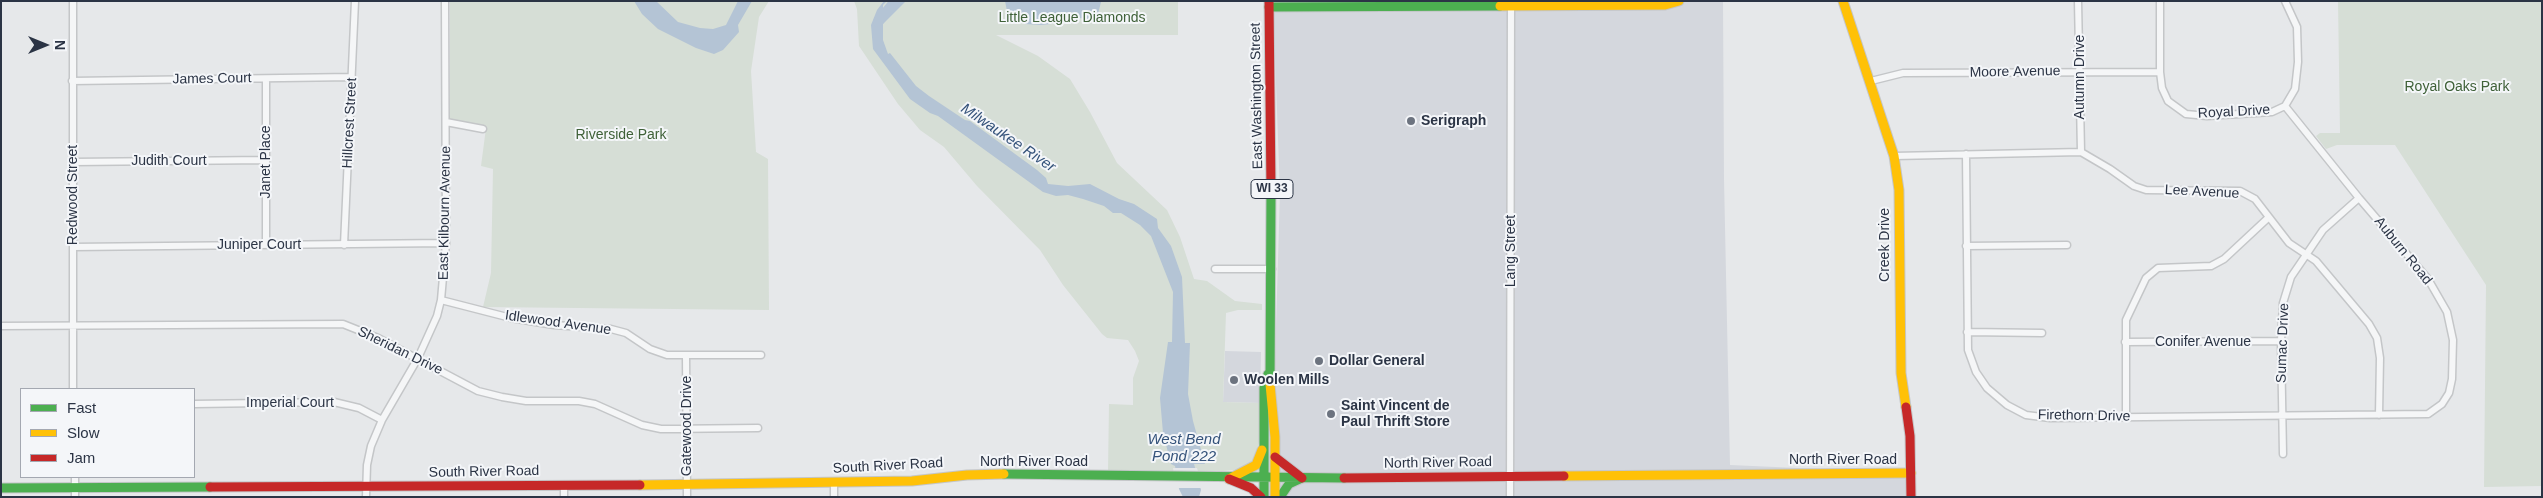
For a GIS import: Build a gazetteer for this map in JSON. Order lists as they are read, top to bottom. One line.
{"streets":{"street":["Moore Avenue","Autumn Drive","James Court","East Washington Street","Royal Drive","Hillcrest Street","Judith Court","Janet Place","WI 33","Lee Avenue","Redwood Street","East Kilbourn Avenue","Juniper Court","Creek Drive","Lang Street","Auburn Road","Idlewood Avenue","Conifer Avenue","Sumac Drive","Sheridan Drive","Imperial Court","Firethorn Drive","Gatewood Drive","North River Road","South River Road"]},"crossings":[["Moore Avenue","Autumn Drive"],["Moore Avenue","Royal Drive"],["Moore Avenue","Creek Drive"],["Autumn Drive","Lee Avenue"],["James Court","Hillcrest Street"],["James Court","Janet Place"],["James Court","Redwood Street"],["East Washington Street","North River Road"],["Royal Drive","Auburn Road"],["Hillcrest Street","Juniper Court"],["Judith Court","Janet Place"],["Judith Court","Redwood Street"],["Janet Place","Juniper Court"],["Lee Avenue","Sumac Drive"],["Lee Avenue","Firethorn Drive"],["Redwood Street","Juniper Court"],["Redwood Street","Sheridan Drive"],["East Kilbourn Avenue","Juniper Court"],["East Kilbourn Avenue","Idlewood Avenue"],["East Kilbourn Avenue","Sheridan Drive"],["East Kilbourn Avenue","Imperial Court"],["East Kilbourn Avenue","South River Road"],["Creek Drive","North River Road"],["Lang Street","North River Road"],["Auburn Road","Sumac Drive"],["Auburn Road","Firethorn Drive"],["Idlewood Avenue","Gatewood Drive"],["Conifer Avenue","Sumac Drive"],["Sumac Drive","Firethorn Drive"],["Sheridan Drive","Gatewood Drive"],["Gatewood Drive","South River Road"],["North River Road","South River Road"]],"water":["Milwaukee River","West Bend Pond 222"],"parks":["Little League Diamonds","Royal Oaks Park","Riverside Park"],"places":["Serigraph","Dollar General","Woolen Mills","Saint Vincent de Paul Thrift Store"],"legend":["Fast","Slow","Jam"],"north":"right"}
